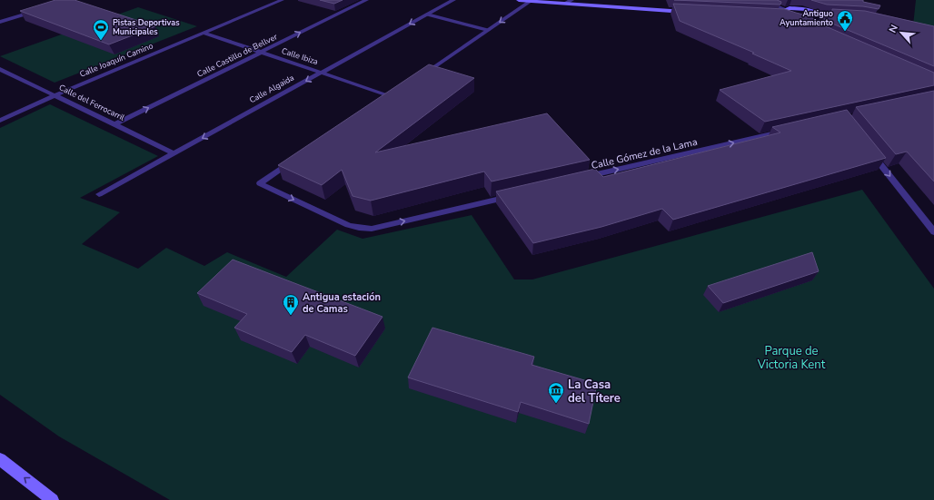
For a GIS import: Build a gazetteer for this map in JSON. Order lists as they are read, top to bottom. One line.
{"streets":{"street":["Calle Castillo de Bellver","Calle Ibiza","Calle Joaquín Camino","Calle Algaida","Calle del Ferrocarril","Calle Gómez de la Lama"]},"crossings":[["Calle Castillo de Bellver","Calle Ibiza"],["Calle Castillo de Bellver","Calle del Ferrocarril"],["Calle Ibiza","Calle Joaquín Camino"],["Calle Ibiza","Calle Algaida"],["Calle Joaquín Camino","Calle del Ferrocarril"],["Calle Algaida","Calle del Ferrocarril"]],"one_way":["Calle Castillo de Bellver","Calle Algaida","Calle Gómez de la Lama"],"parks":["Parque de Victoria Kent"],"places":{"public building":["Antiguo Ayuntamiento"],"sports":["Pistas Deportivas Municipales"],"building":["Antigua estación de Camas"],"museum":["La Casa del Títere"]},"north":"top left"}
